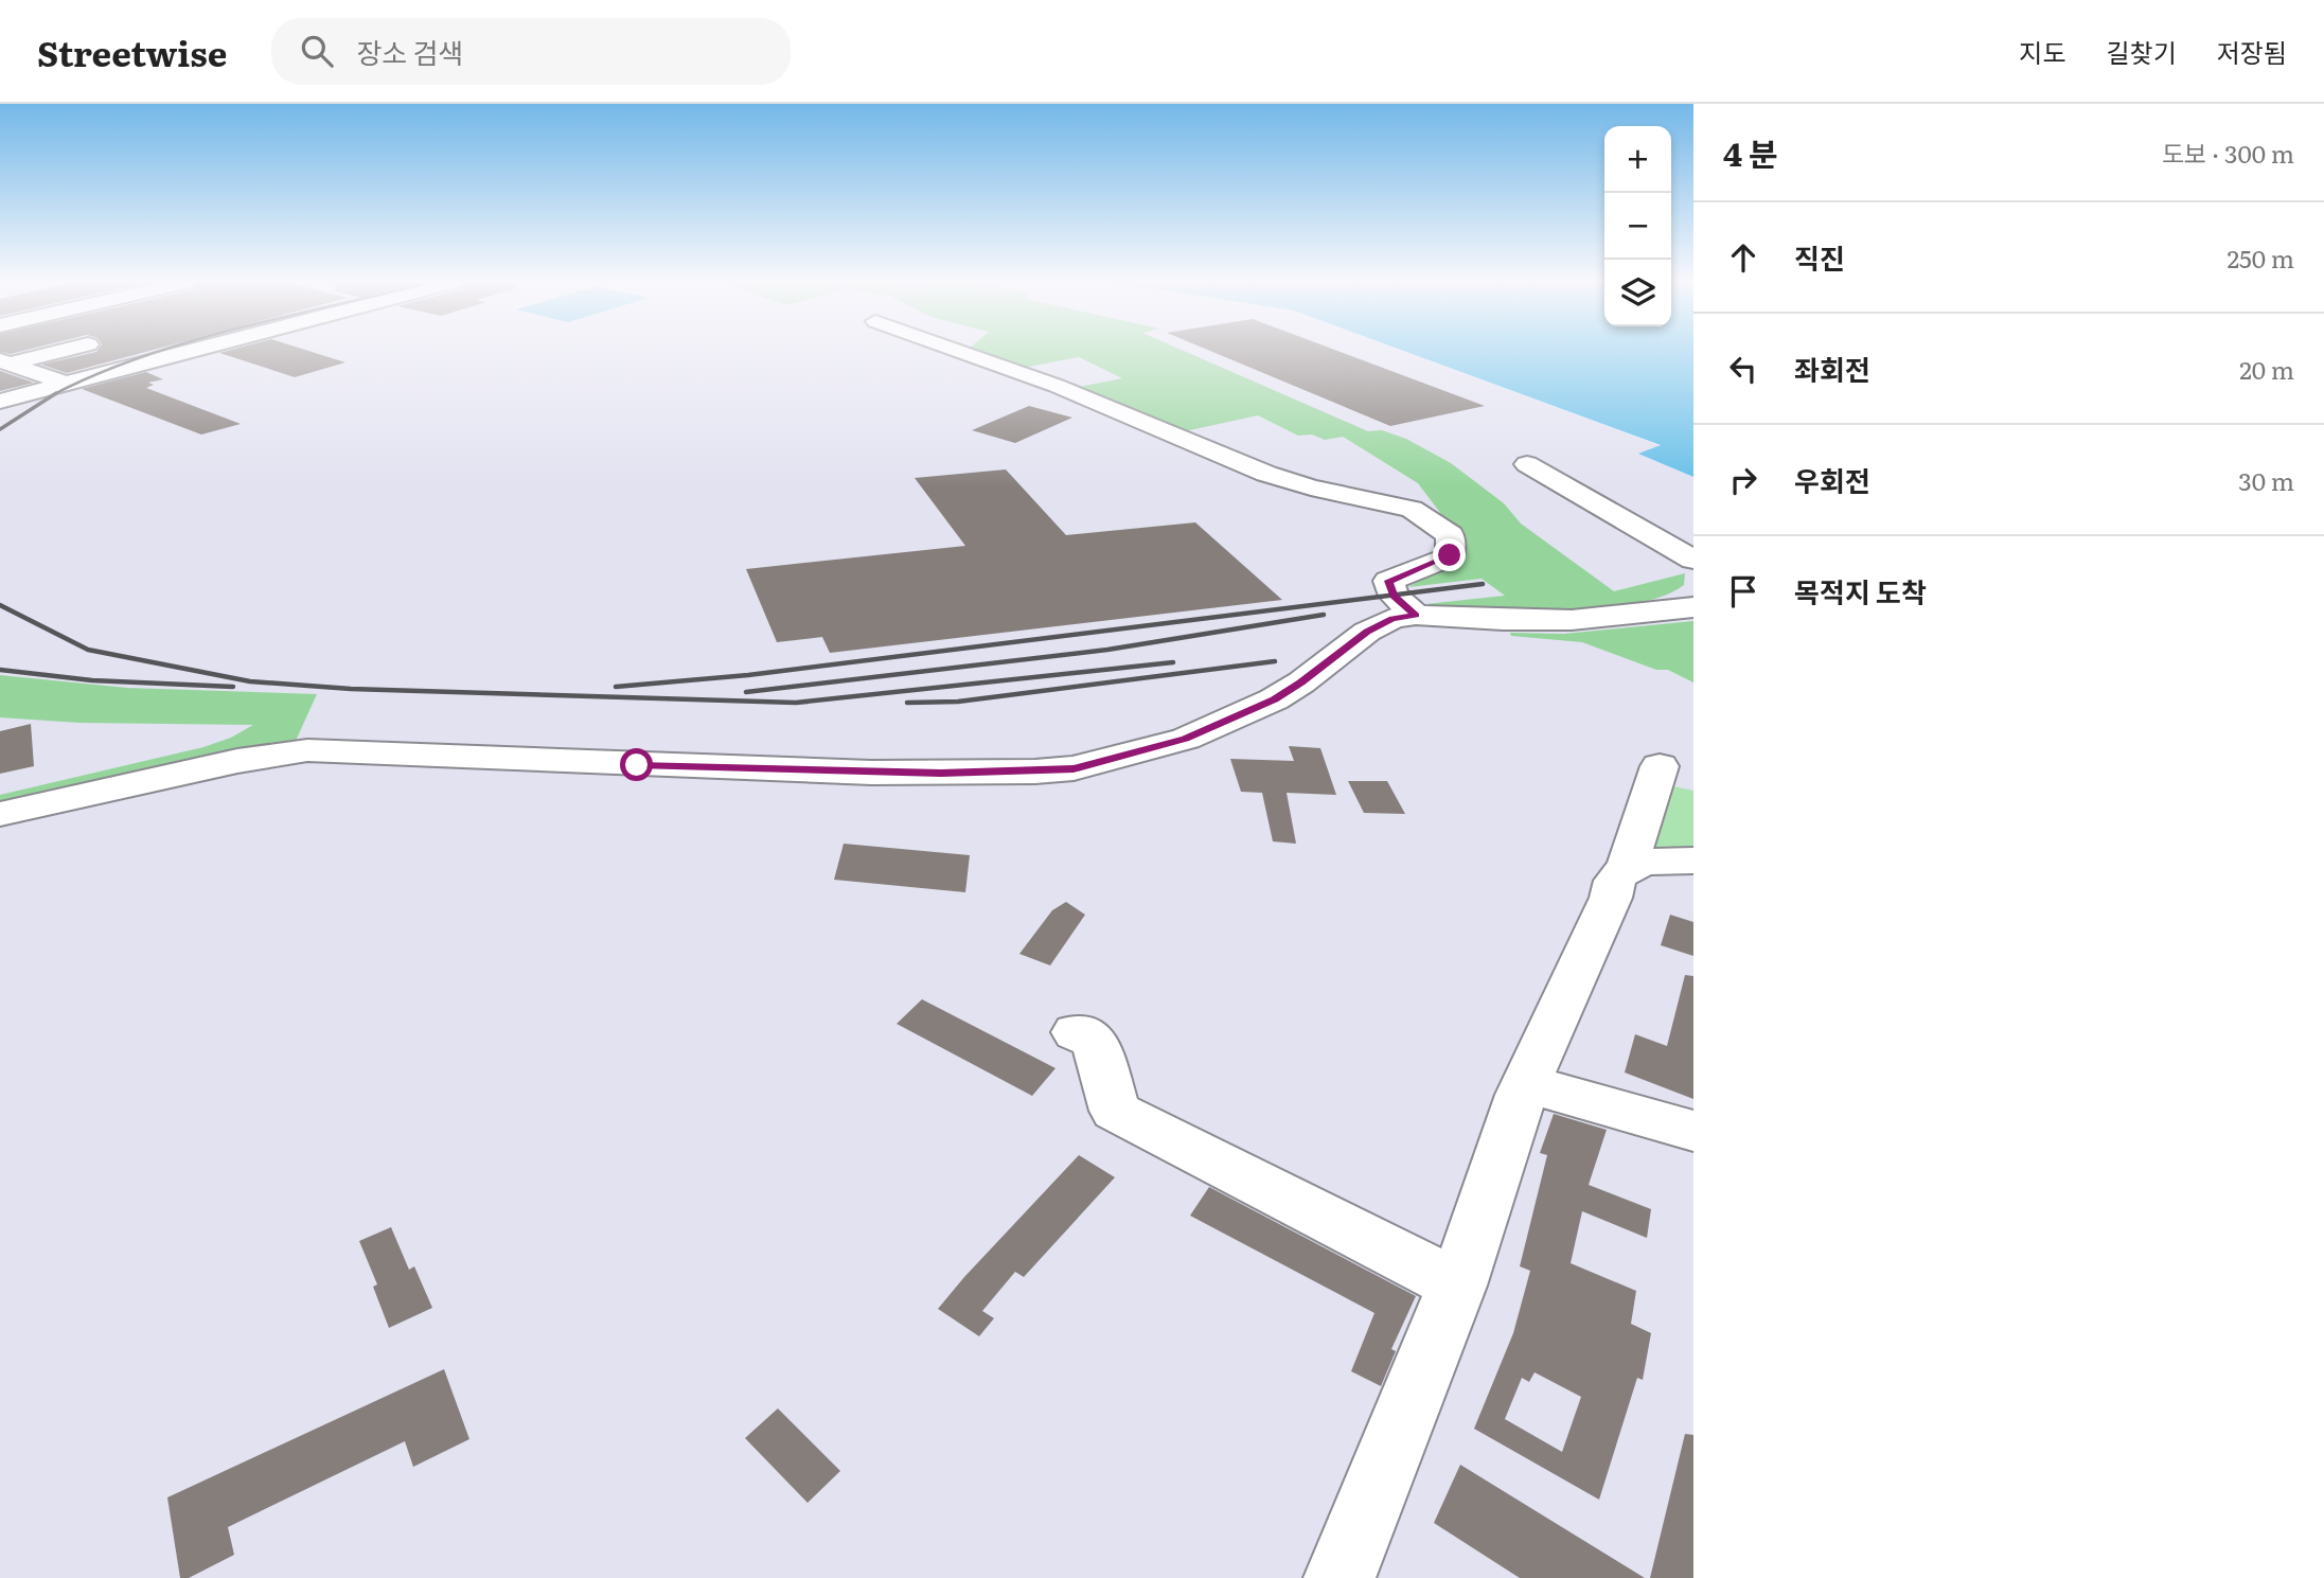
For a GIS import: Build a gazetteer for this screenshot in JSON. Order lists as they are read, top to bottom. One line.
{"page":{"header":"Streetwise","search":"장소 검색","nav":["지도","길찾기","저장됨"],"heading":["4 분","도보 · 300 m"],"map_buttons":["+","−"],"list":[["직진","250 m"],["좌회전","20 m"],["우회전","30 m"],"목적지 도착"]}}
